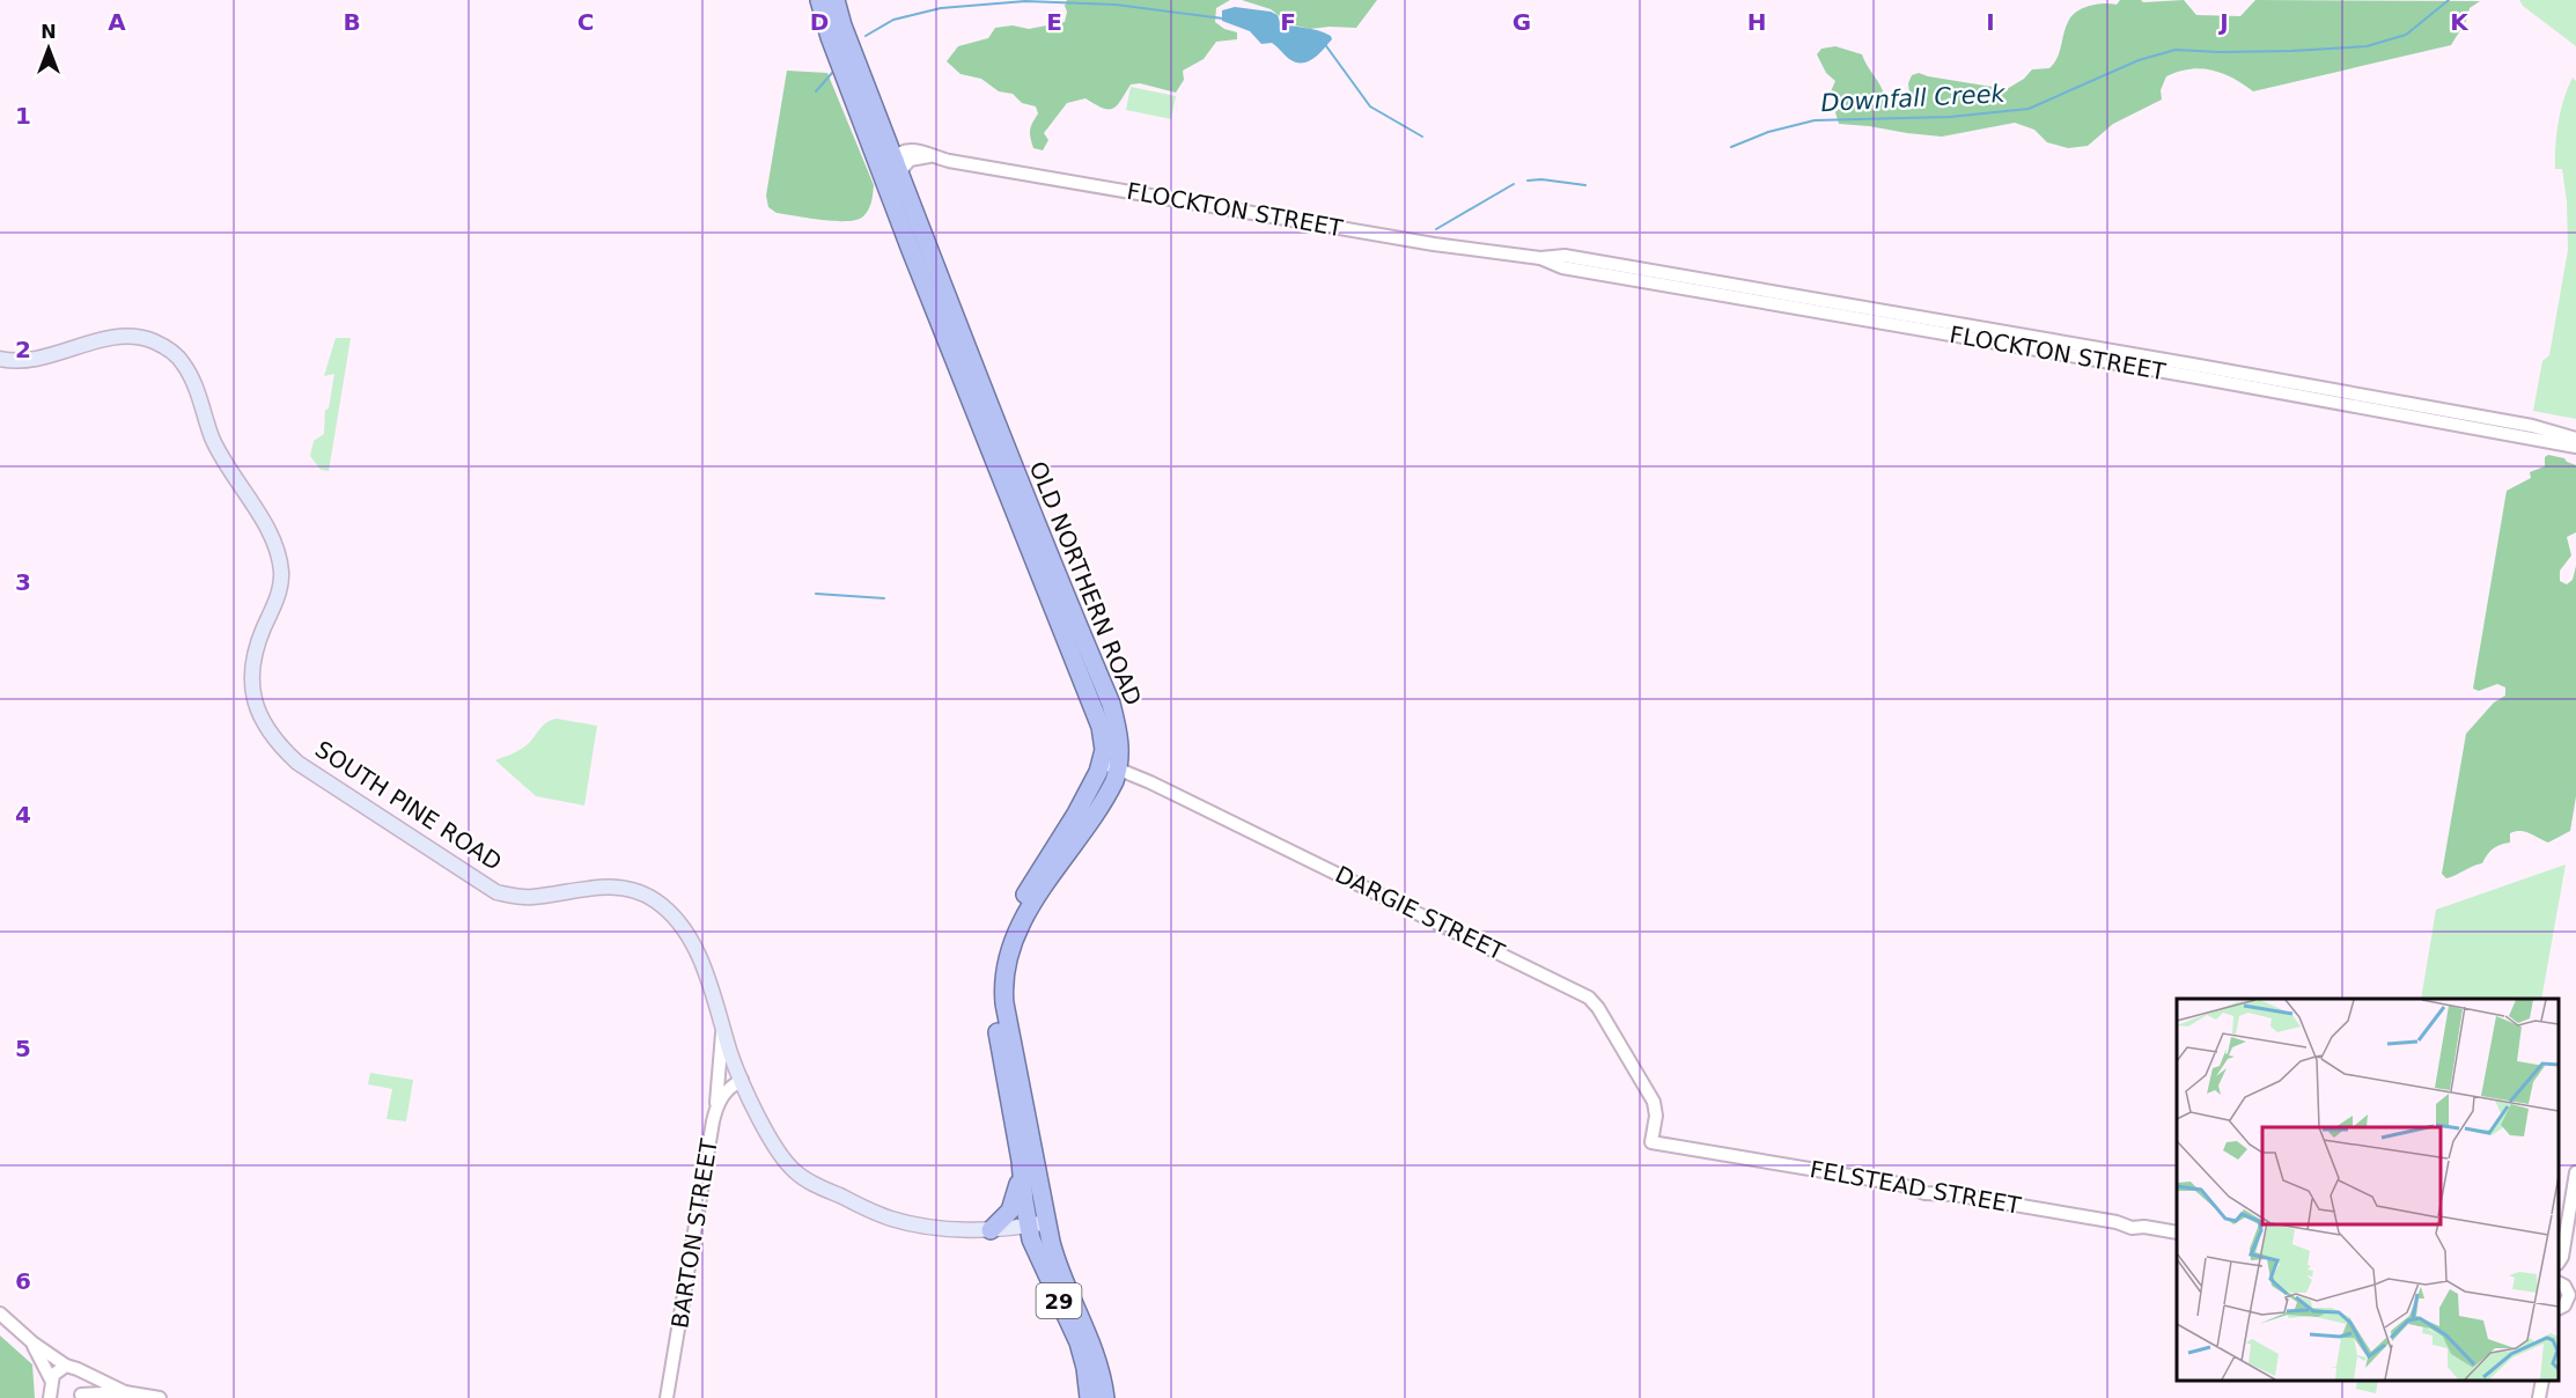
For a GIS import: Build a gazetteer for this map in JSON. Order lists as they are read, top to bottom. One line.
{"streets":{"highway":["OLD NORTHERN ROAD","29"],"main road":["SOUTH PINE ROAD"],"street":["FLOCKTON STREET","DARGIE STREET","FELSTEAD STREET","BARTON STREET"]},"crossings":[["FLOCKTON STREET","OLD NORTHERN ROAD"],["OLD NORTHERN ROAD","SOUTH PINE ROAD"],["OLD NORTHERN ROAD","DARGIE STREET"],["OLD NORTHERN ROAD","29"],["SOUTH PINE ROAD","BARTON STREET"],["SOUTH PINE ROAD","29"],["DARGIE STREET","FELSTEAD STREET"]],"water":["Downfall Creek"],"north":"top","grid":{"columns":["A","B","C","D","E","F","G","H","I","J","K"],"rows":["1","2","3","4","5","6"]}}
